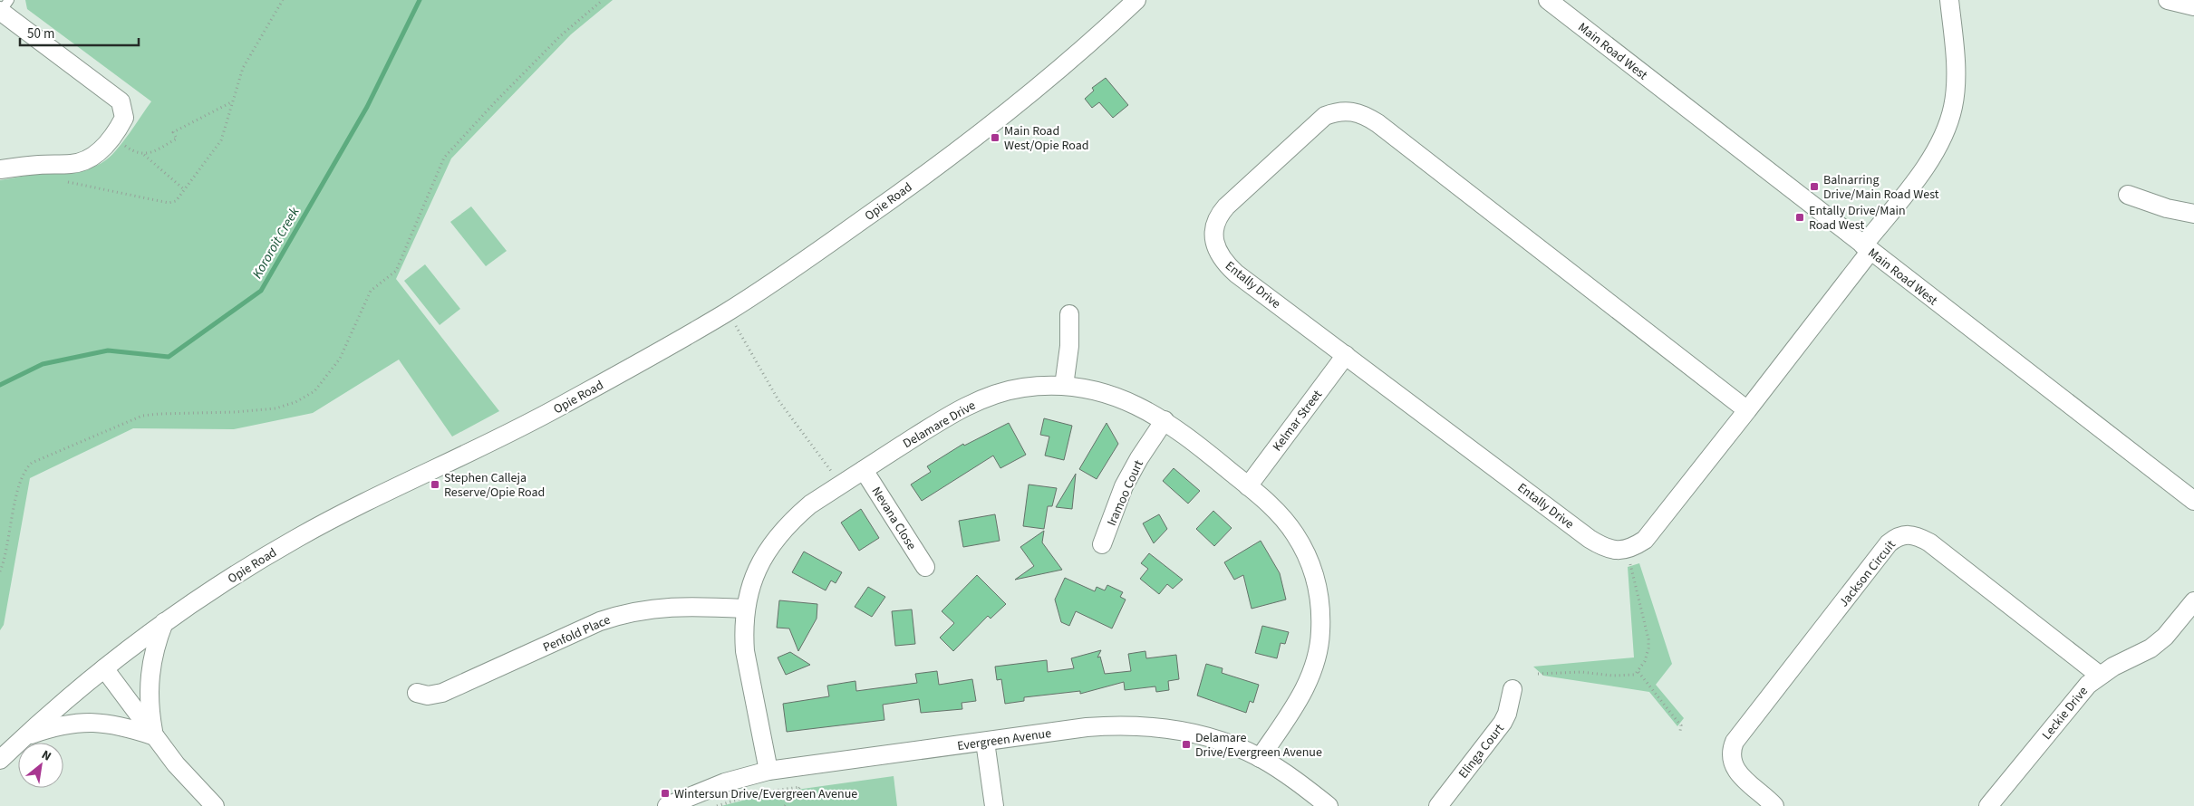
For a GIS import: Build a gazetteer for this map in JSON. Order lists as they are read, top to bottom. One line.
{"streets":{"street":["Main Road West","Opie Road","Entally Drive","Kelmar Street","Delamare Drive","Iramoo Court","Nevana Close","Jackson Circuit","Penfold Place","Leckie Drive","Evergreen Avenue","Elinga Court"]},"crossings":[["Main Road West","Entally Drive"],["Entally Drive","Kelmar Street"],["Kelmar Street","Delamare Drive"],["Delamare Drive","Iramoo Court"],["Delamare Drive","Nevana Close"],["Delamare Drive","Penfold Place"],["Delamare Drive","Evergreen Avenue"],["Jackson Circuit","Leckie Drive"]],"water":["Kororoit Creek"],"places":{"transit":["Main Road West/Opie Road","Balnarring Drive/Main Road West","Entally Drive/Main Road West","Stephen Calleja Reserve/Opie Road","Delamare Drive/Evergreen Avenue","Wintersun Drive/Evergreen Avenue"]},"scale_bar":"50 m","north":"top right"}
